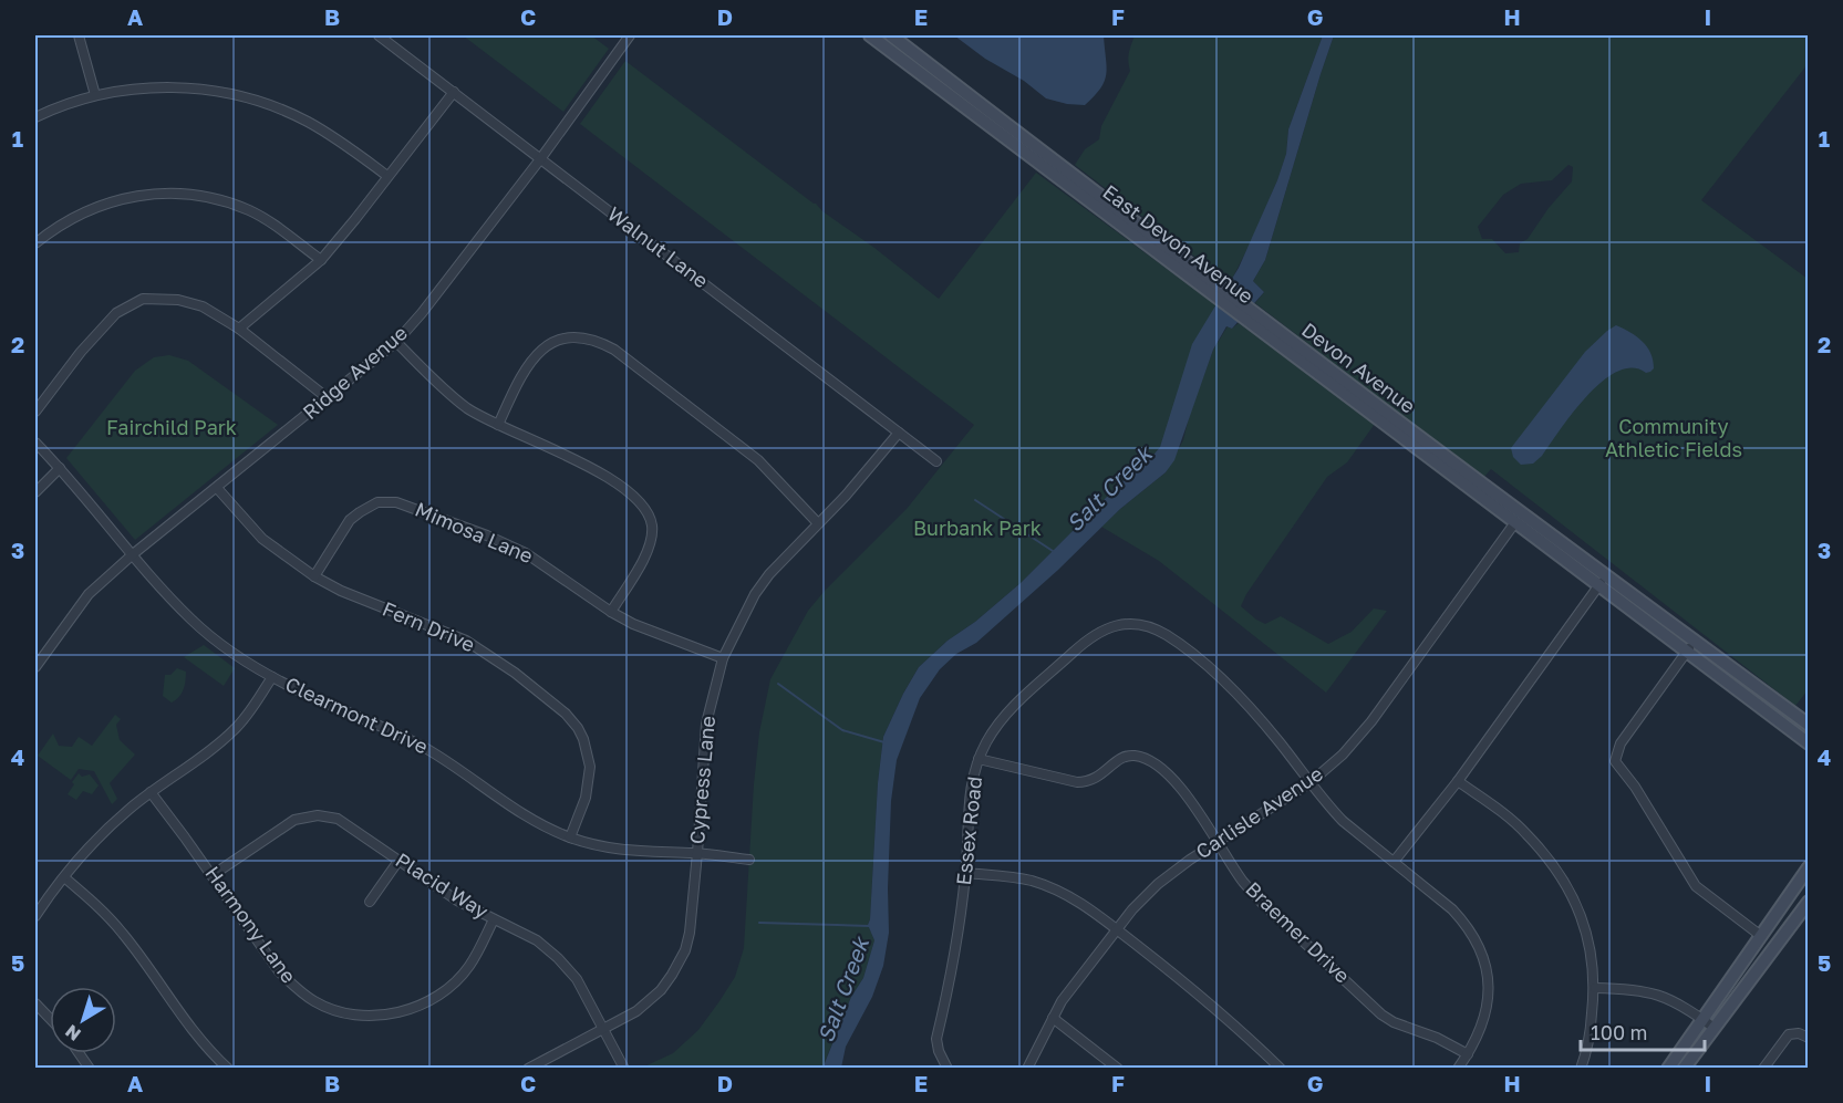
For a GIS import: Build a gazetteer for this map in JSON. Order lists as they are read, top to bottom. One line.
{"streets":{"main road":["East Devon Avenue","Devon Avenue"],"street":["Walnut Lane","Ridge Avenue","Mimosa Lane","Fern Drive","Clearmont Drive","Cypress Lane","Carlisle Avenue","Essex Road","Placid Way","Harmony Lane","Braemer Drive"]},"crossings":[["East Devon Avenue","Devon Avenue"],["Walnut Lane","Ridge Avenue"],["Walnut Lane","Cypress Lane"],["Devon Avenue","Carlisle Avenue"],["Ridge Avenue","Fern Drive"],["Ridge Avenue","Clearmont Drive"],["Mimosa Lane","Fern Drive"],["Mimosa Lane","Cypress Lane"],["Fern Drive","Clearmont Drive"],["Clearmont Drive","Cypress Lane"],["Cypress Lane","Placid Way"],["Carlisle Avenue","Essex Road"],["Carlisle Avenue","Braemer Drive"],["Essex Road","Braemer Drive"],["Placid Way","Harmony Lane"]],"water":["Salt Creek"],"parks":["Community Athletic Fields","Fairchild Park","Burbank Park"],"scale_bar":"100 m","north":"bottom left","grid":{"columns":["A","B","C","D","E","F","G","H","I"],"rows":["1","2","3","4","5"]}}
